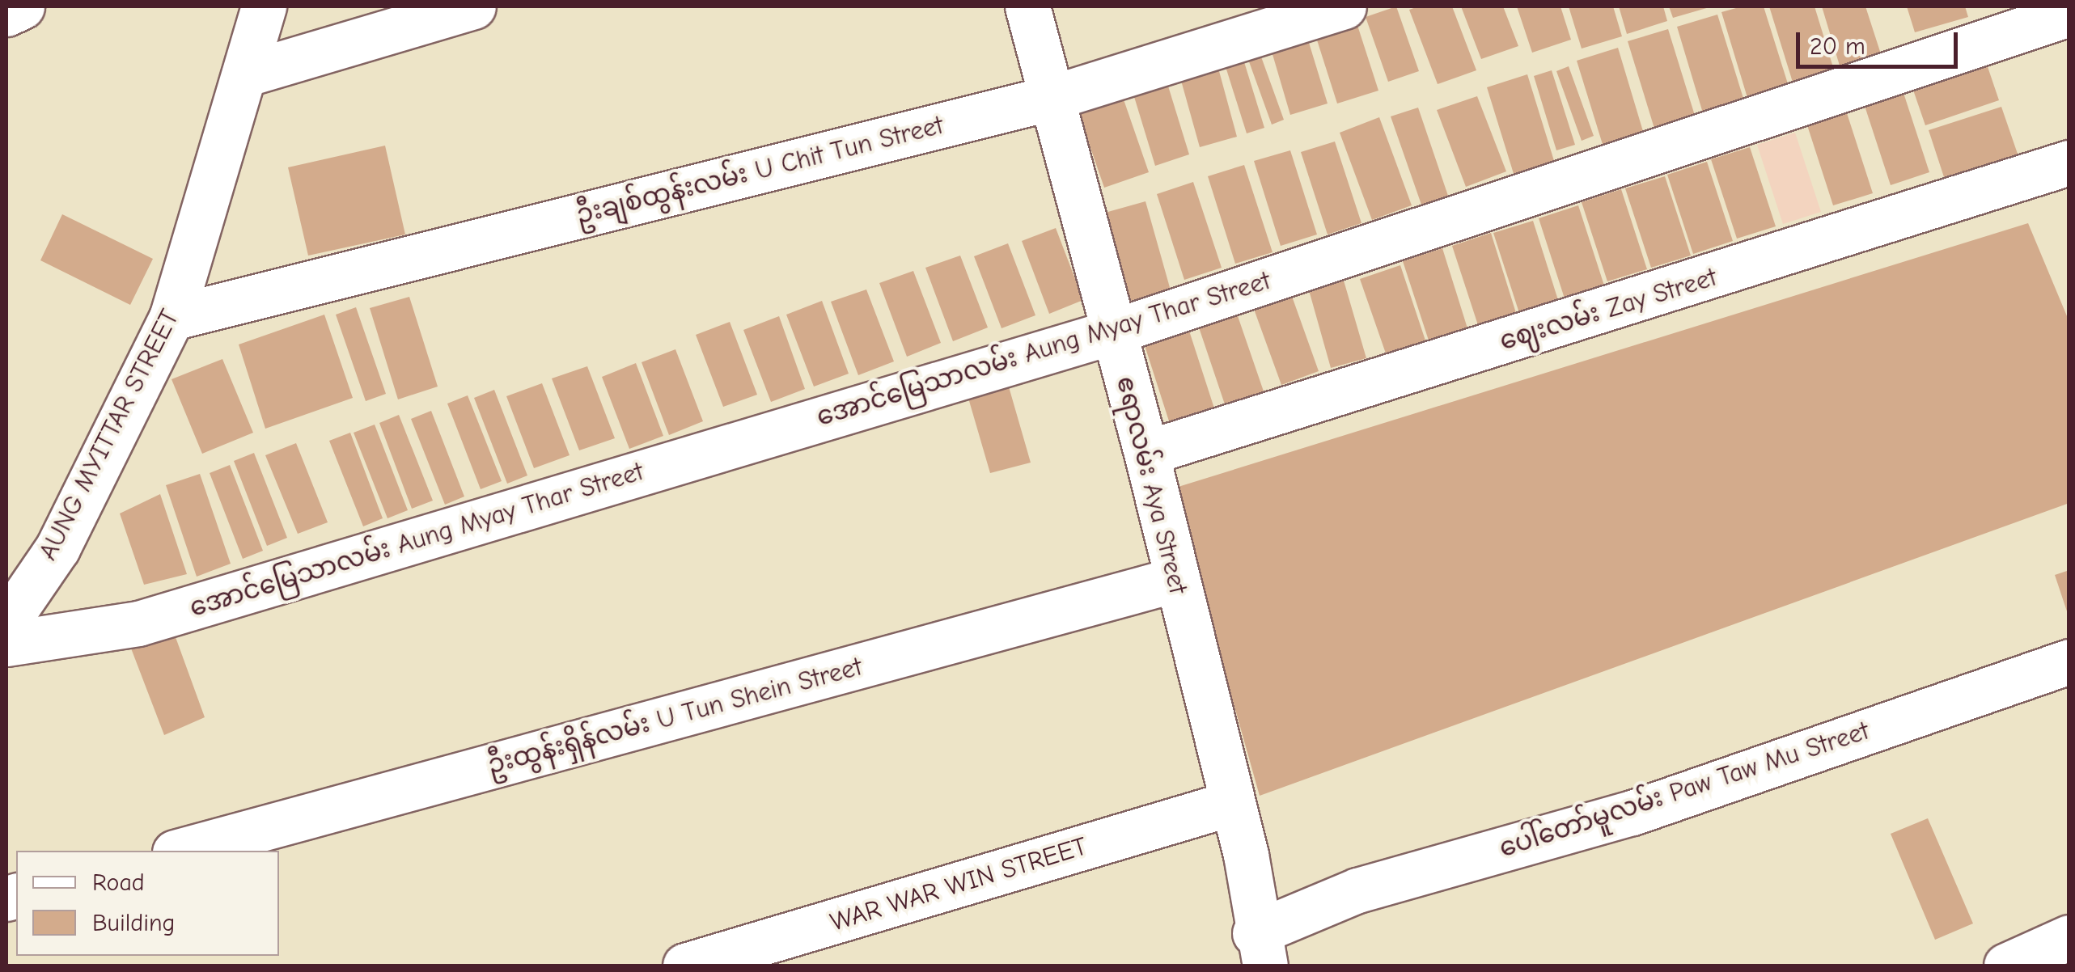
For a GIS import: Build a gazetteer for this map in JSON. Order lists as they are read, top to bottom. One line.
{"streets":{"street":["ဦးချစ်ထွန်းလမ်း U Chit Tun Street","ဈေးလမ်း Zay Street","အောင်မြေသာလမ်း Aung Myay Thar Street","AUNG MYITTAR STREET","ဧရာလမ်း Aya Street","ဦးထွန်းရှိန်လမ်း U Tun Shein Street","ပေါ်တော်မူလမ်း Paw Taw Mu Street","WAR WAR WIN STREET"]},"crossings":[["ဦးချစ်ထွန်းလမ်း U Chit Tun Street","AUNG MYITTAR STREET"],["ဦးချစ်ထွန်းလမ်း U Chit Tun Street","ဧရာလမ်း Aya Street"],["ဈေးလမ်း Zay Street","ဧရာလမ်း Aya Street"],["အောင်မြေသာလမ်း Aung Myay Thar Street","ဧရာလမ်း Aya Street"],["ဧရာလမ်း Aya Street","ဦးထွန်းရှိန်လမ်း U Tun Shein Street"],["ဧရာလမ်း Aya Street","ပေါ်တော်မူလမ်း Paw Taw Mu Street"],["ဧရာလမ်း Aya Street","WAR WAR WIN STREET"]],"legend":["Road","Building"],"scale_bar":"20 m"}
